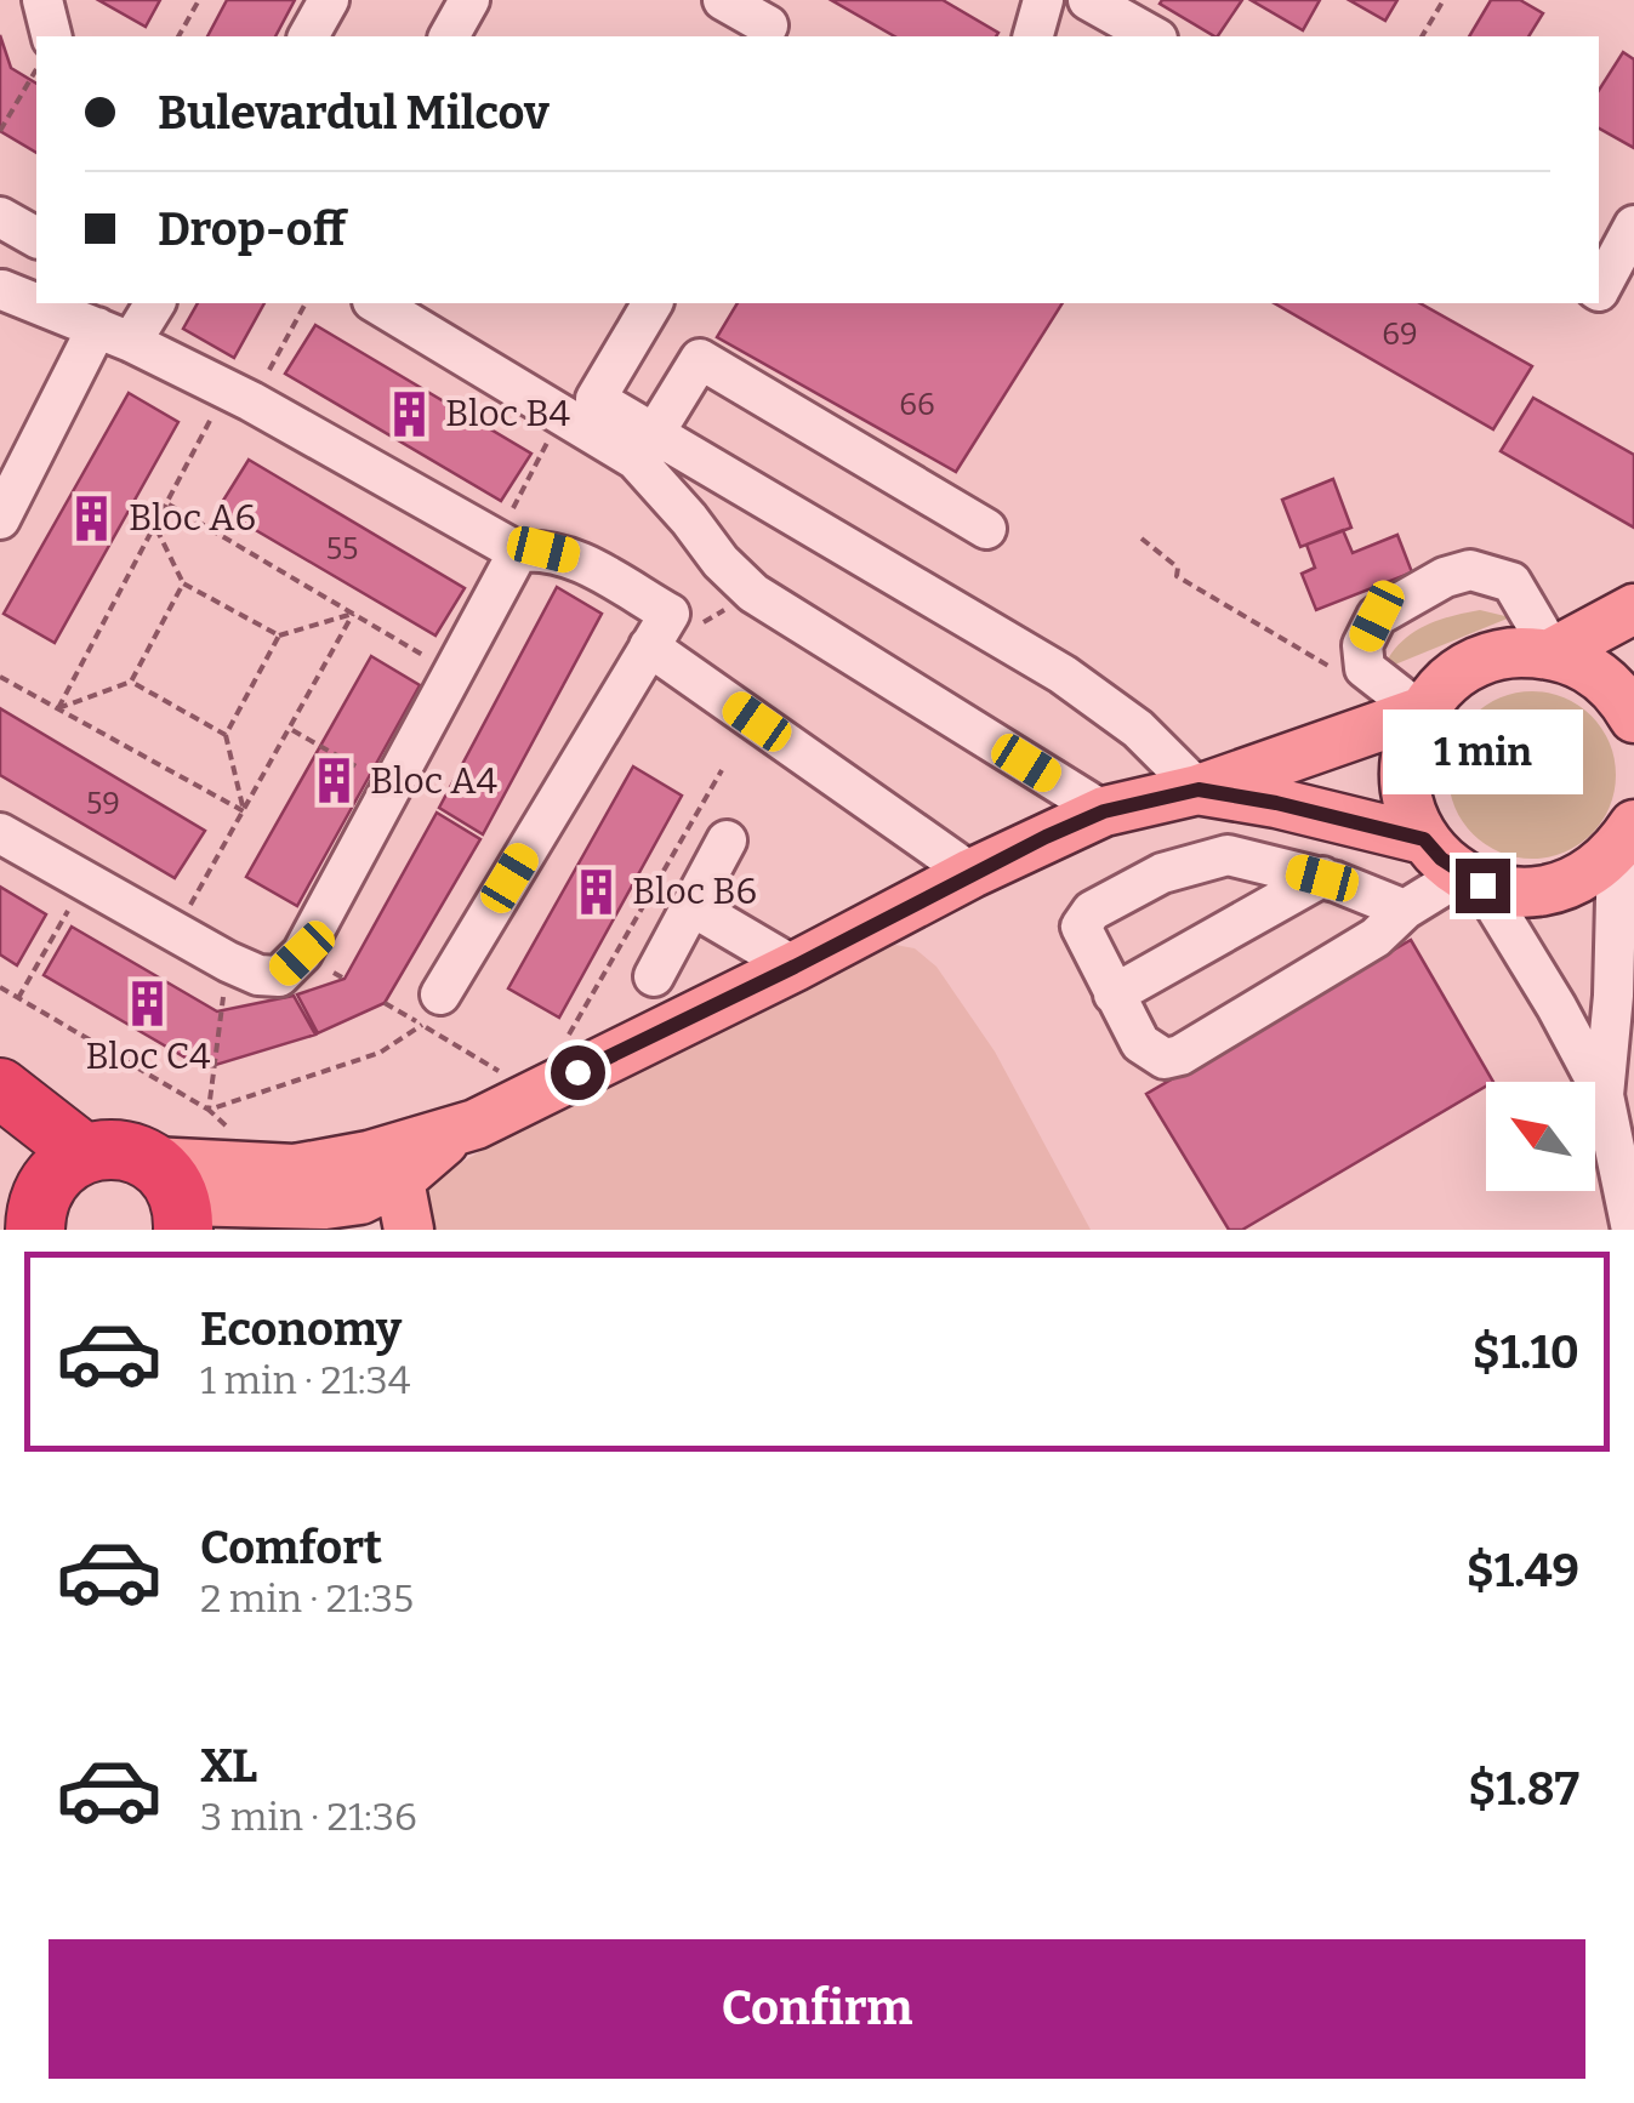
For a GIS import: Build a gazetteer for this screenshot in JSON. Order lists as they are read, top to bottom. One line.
{"places":{"building":["Bloc B4","Bloc A6","Bloc A4","Bloc B6","Bloc C4"]},"house_numbers":["69","66","55","59"],"north":"top left","page":{"banner":["Bulevardul Milcov","Drop-off"],"bubble":"1 min","list":[{"name":"Economy","note":"1 min · 21:34","value":"$1.10"},{"name":"Comfort","note":"2 min · 21:35","value":"$1.49"},{"name":"XL","note":"3 min · 21:36","value":"$1.87"}],"buttons":"Confirm"}}
